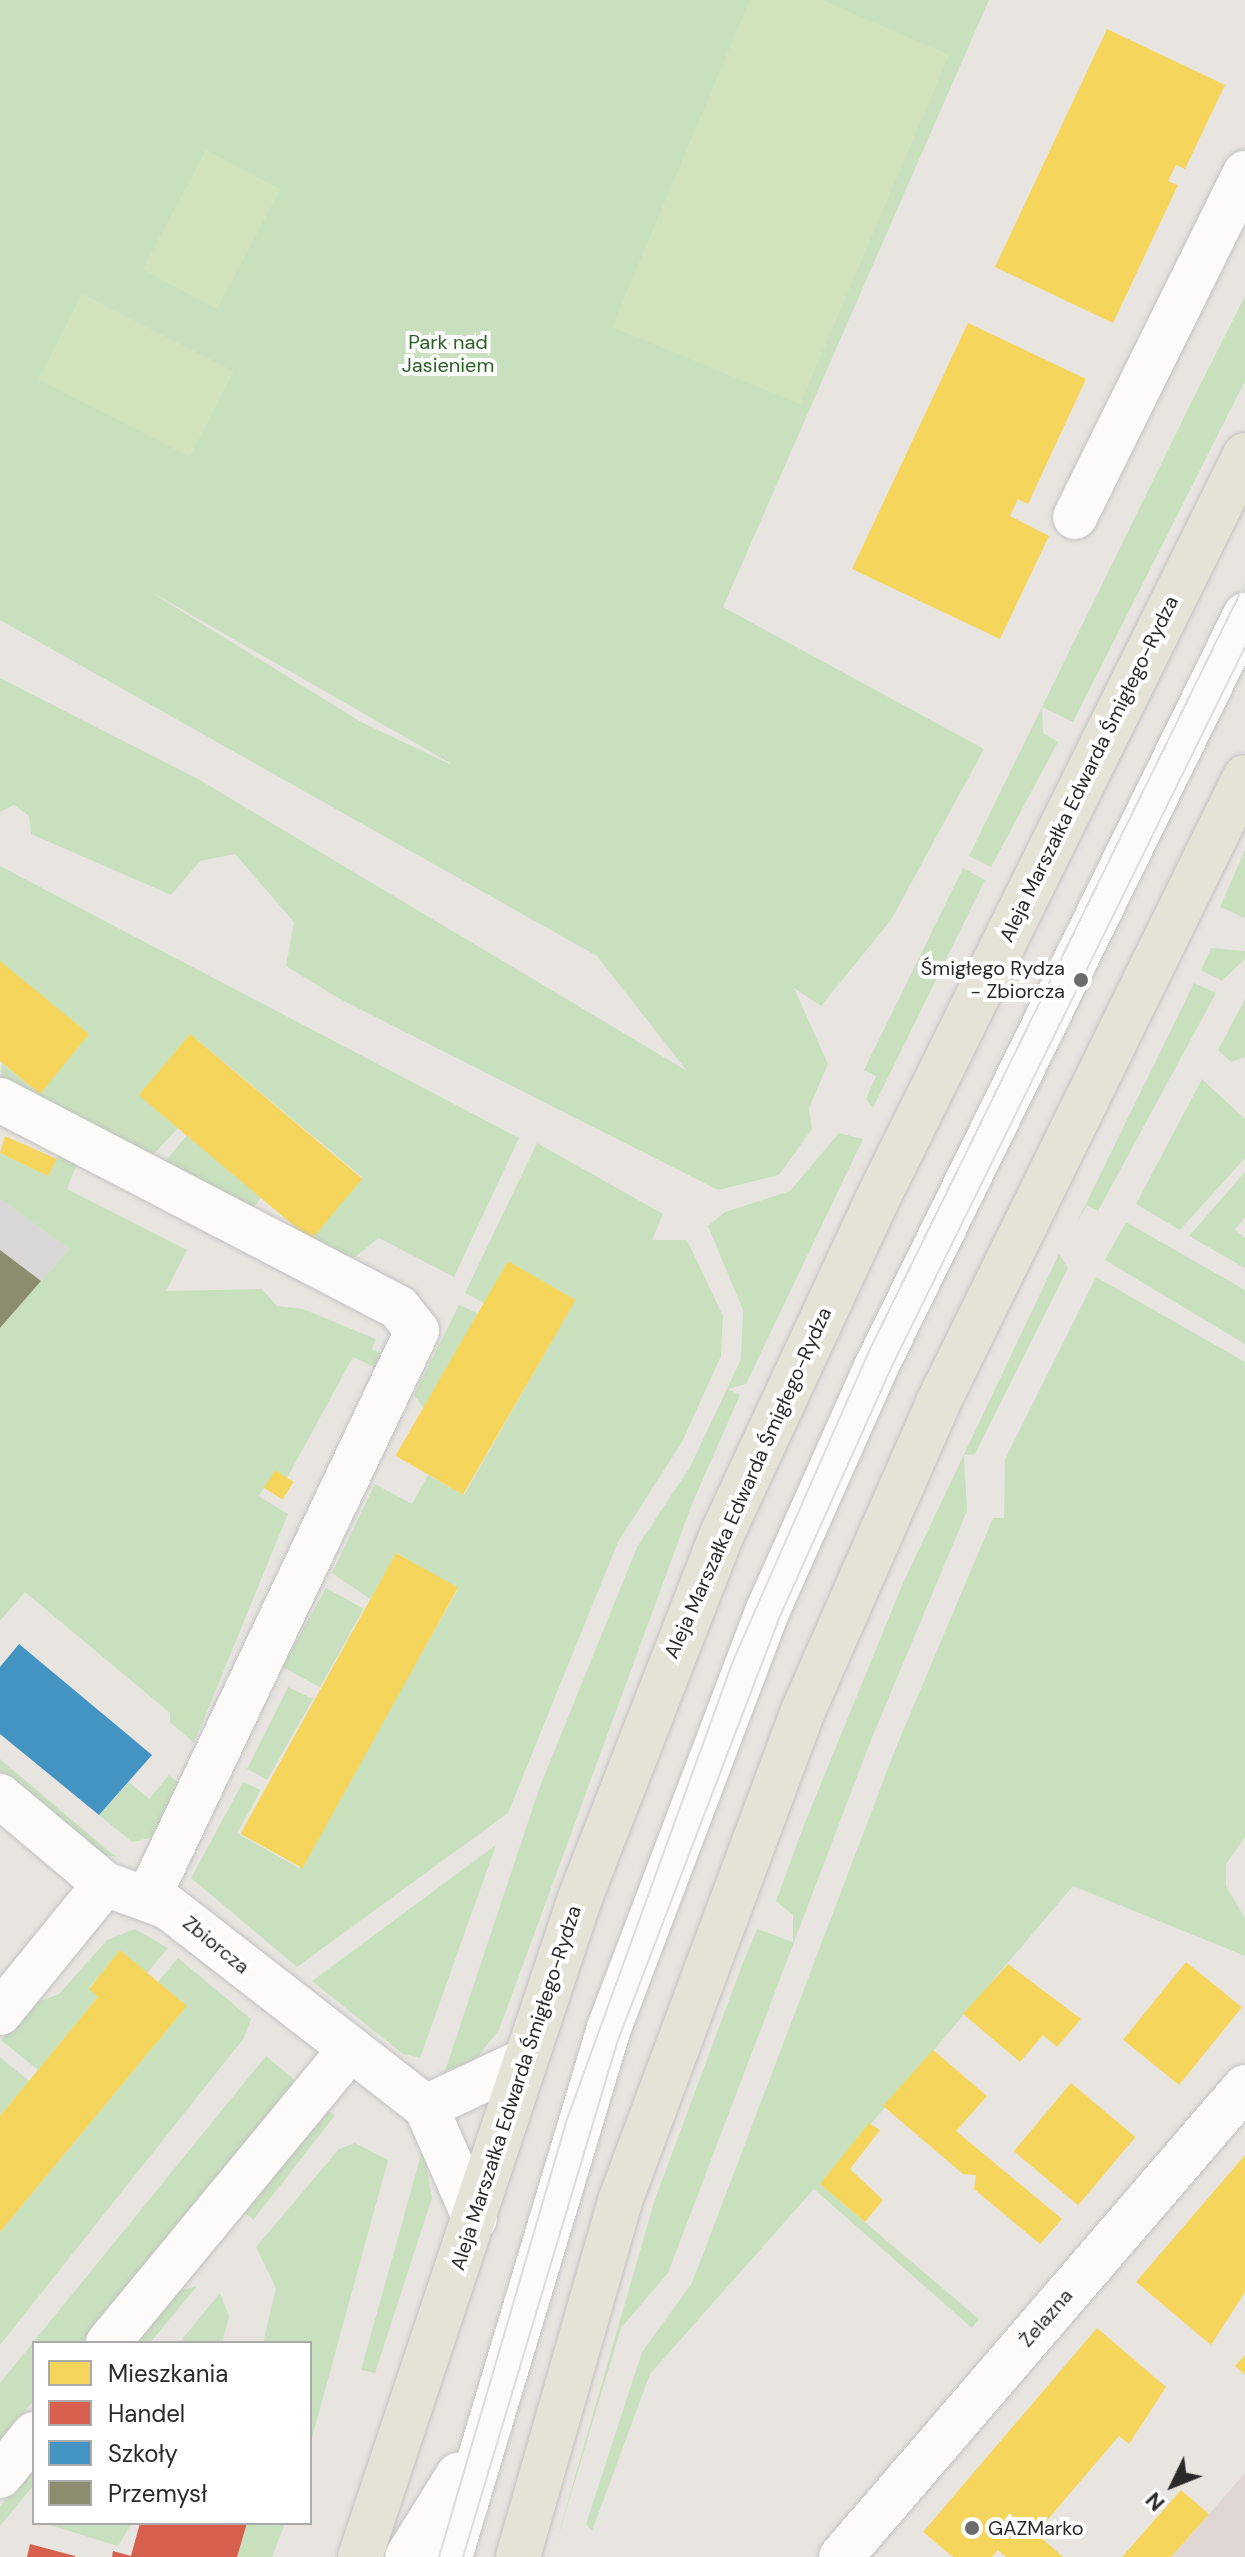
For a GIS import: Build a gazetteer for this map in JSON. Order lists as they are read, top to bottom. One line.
{"streets":{"main road":["Aleja Marszałka Edwarda Śmigłego-Rydza"],"street":["Zbiorcza","Żelazna"]},"parks":["Park nad Jasieniem"],"places":["Śmigłego Rydza - Zbiorcza","GAZMarko"],"legend":["Mieszkania","Handel","Szkoły","Przemysł"],"north":"bottom left"}
